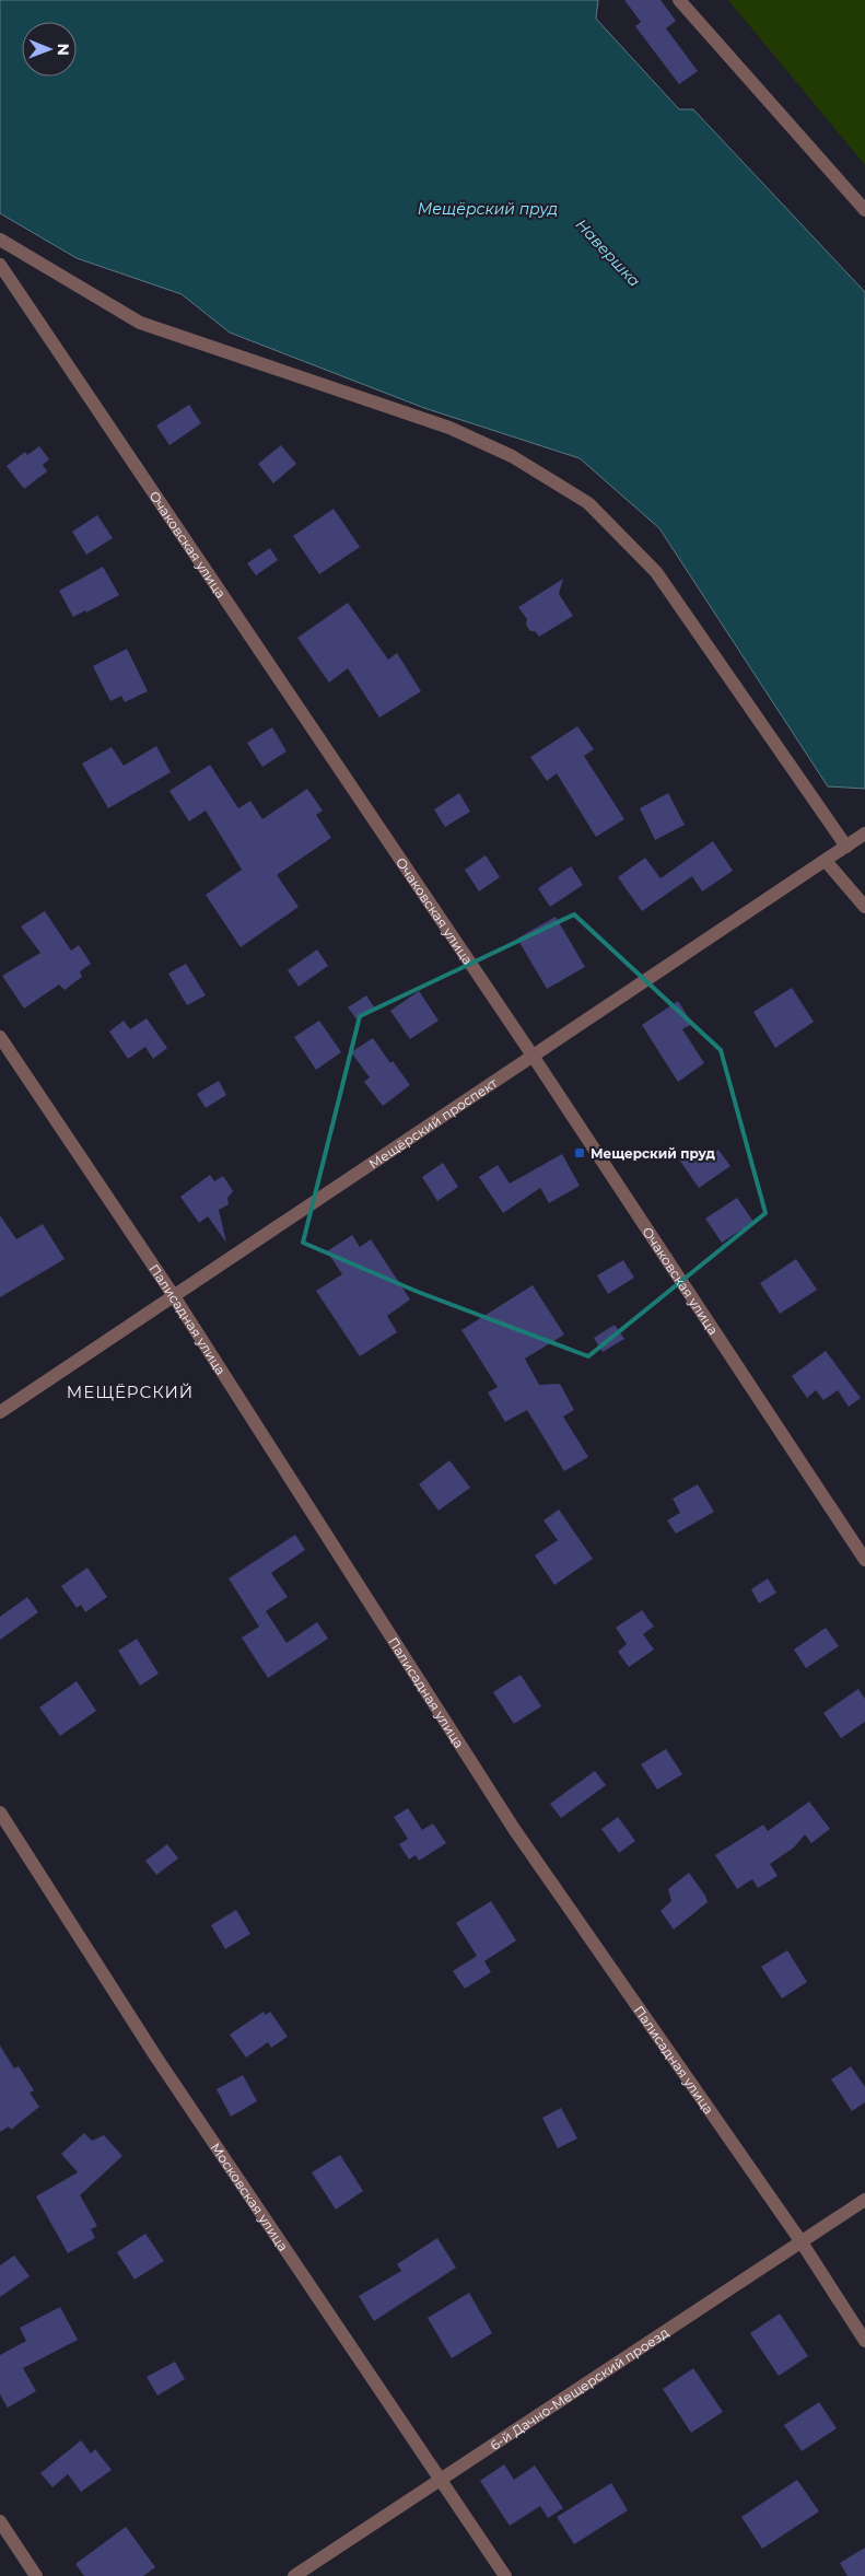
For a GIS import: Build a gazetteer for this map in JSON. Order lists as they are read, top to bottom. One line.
{"streets":{"street":["Очаковская улица","Мещёрский проспект","Палисадная улица","Московская улица","6-й Дачно-Мещерский проезд"]},"crossings":[["Очаковская улица","Мещёрский проспект"],["Мещёрский проспект","Палисадная улица"],["Палисадная улица","6-й Дачно-Мещерский проезд"],["Московская улица","6-й Дачно-Мещерский проезд"]],"districts":["МЕЩЁРСКИЙ"],"water":["Мещёрский пруд","Навершка"],"places":{"transit":["Мещерский пруд"]},"north":"right"}
